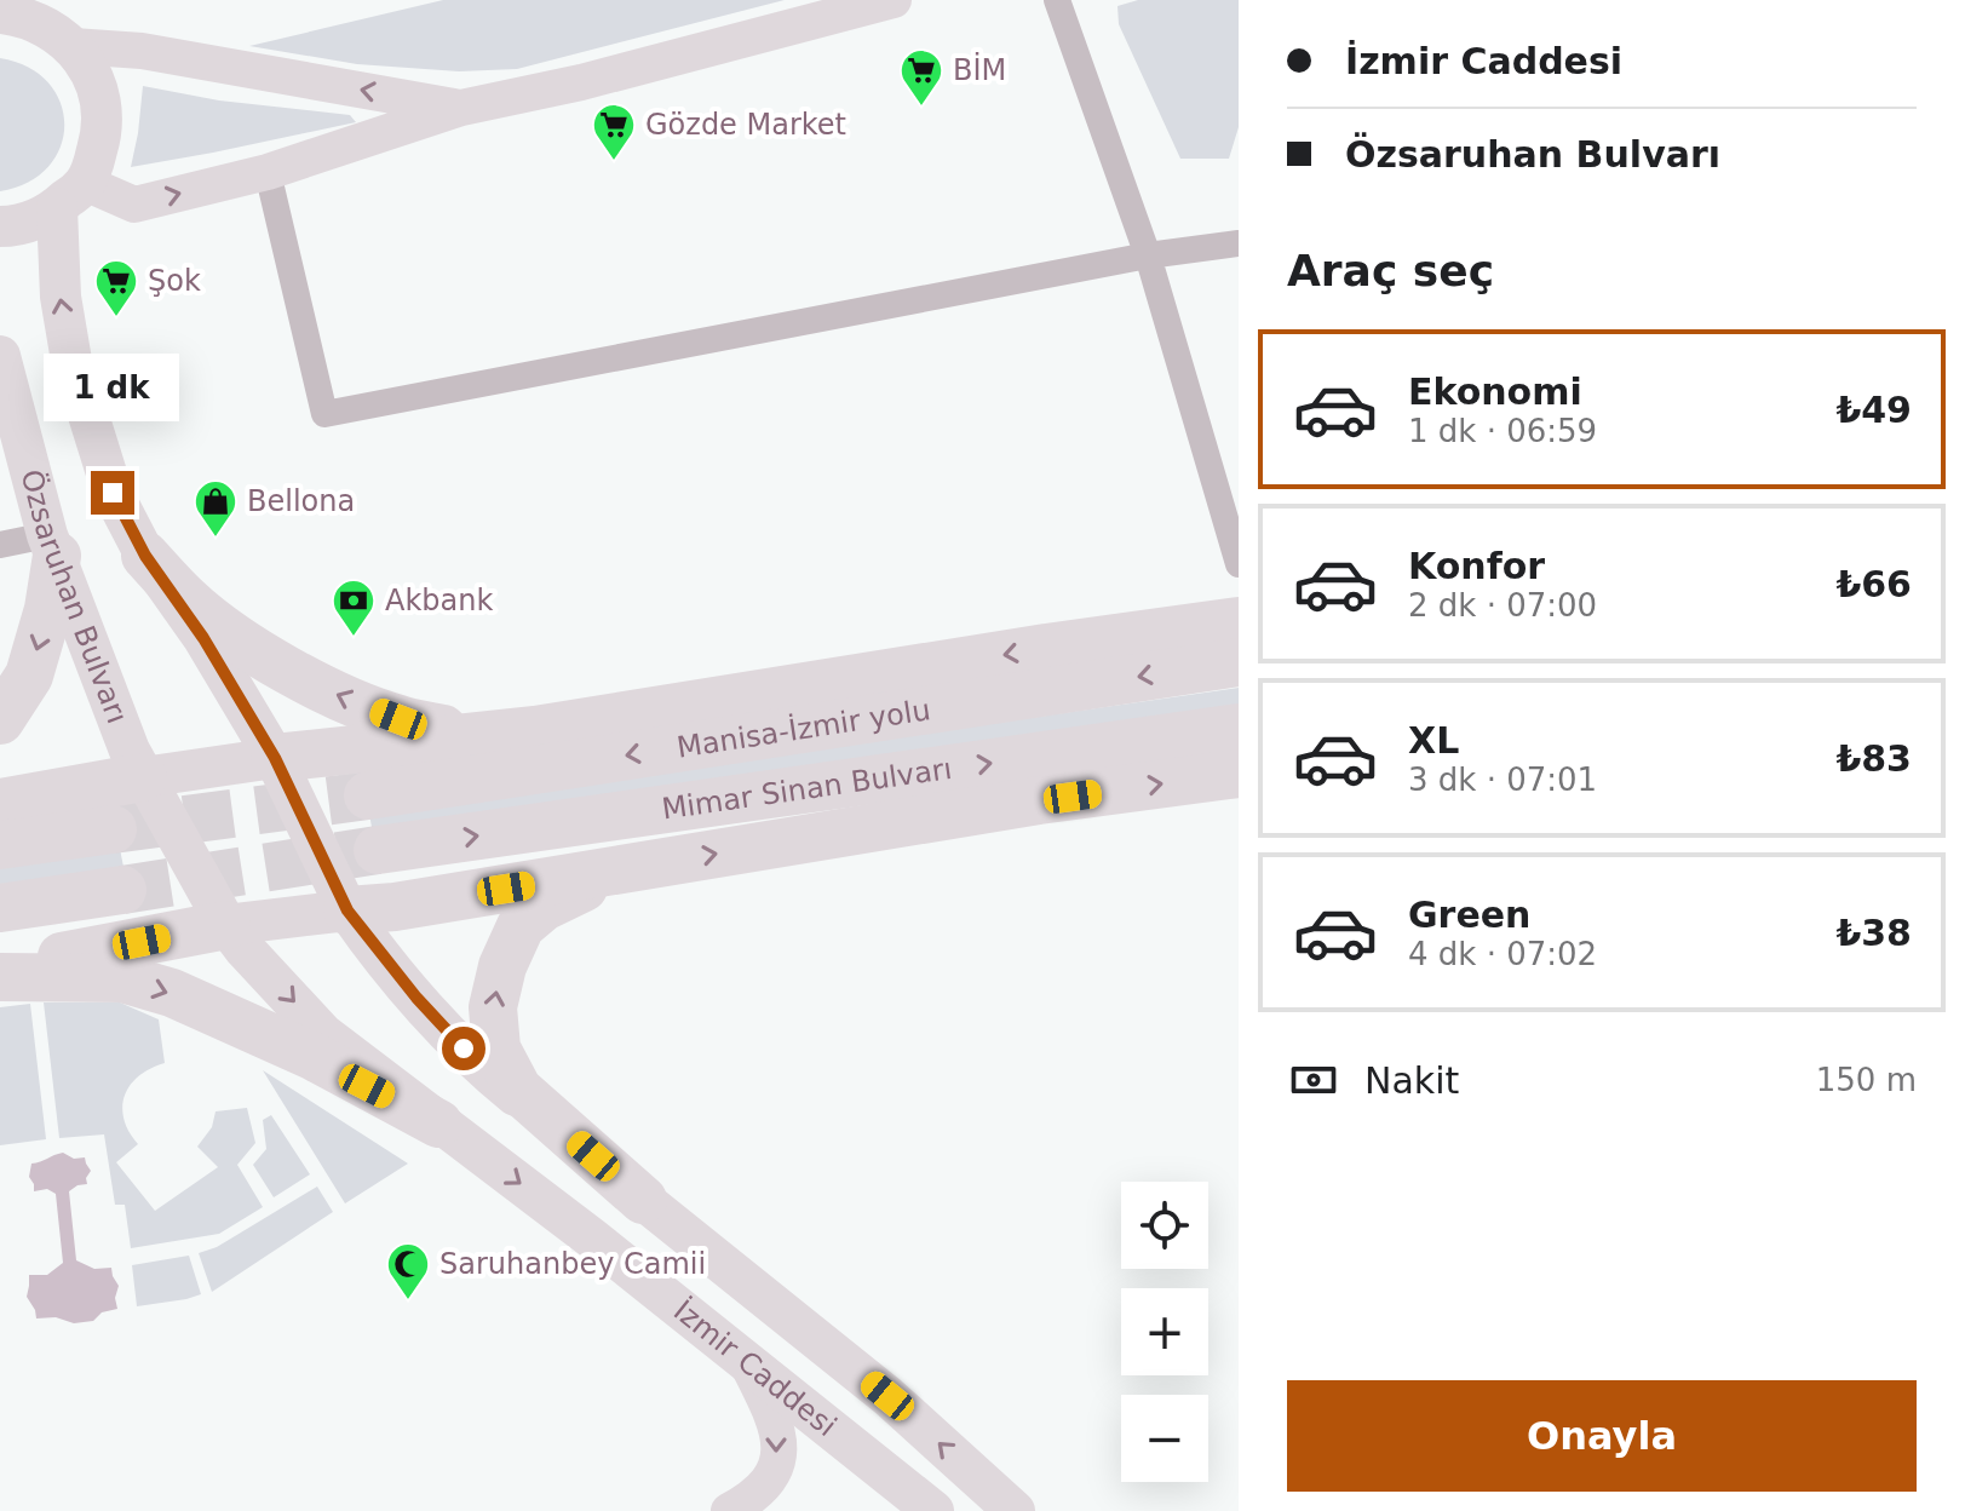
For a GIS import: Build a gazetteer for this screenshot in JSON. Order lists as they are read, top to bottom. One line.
{"streets":{"highway":["Manisa-İzmir yolu","Mimar Sinan Bulvarı"],"main road":["Özsaruhan Bulvarı","İzmir Caddesi"]},"crossings":[["Özsaruhan Bulvarı","İzmir Caddesi"]],"places":{"supermarket":["BİM","Gözde Market","Şok"],"shop":["Bellona"],"bank":["Akbank"],"mosque":["Saruhanbey Camii"]},"page":{"banner":["İzmir Caddesi","Özsaruhan Bulvarı"],"heading":"Araç seç","list":[{"name":"Ekonomi","note":"1 dk · 06:59","value":"₺49"},{"name":"Konfor","note":"2 dk · 07:00","value":"₺66"},{"name":"XL","note":"3 dk · 07:01","value":"₺83"},{"name":"Green","note":"4 dk · 07:02","value":"₺38"}],"bubble":"1 dk","pay":["Nakit","150 m"],"map_buttons":["+","−"],"buttons":"Onayla"}}
